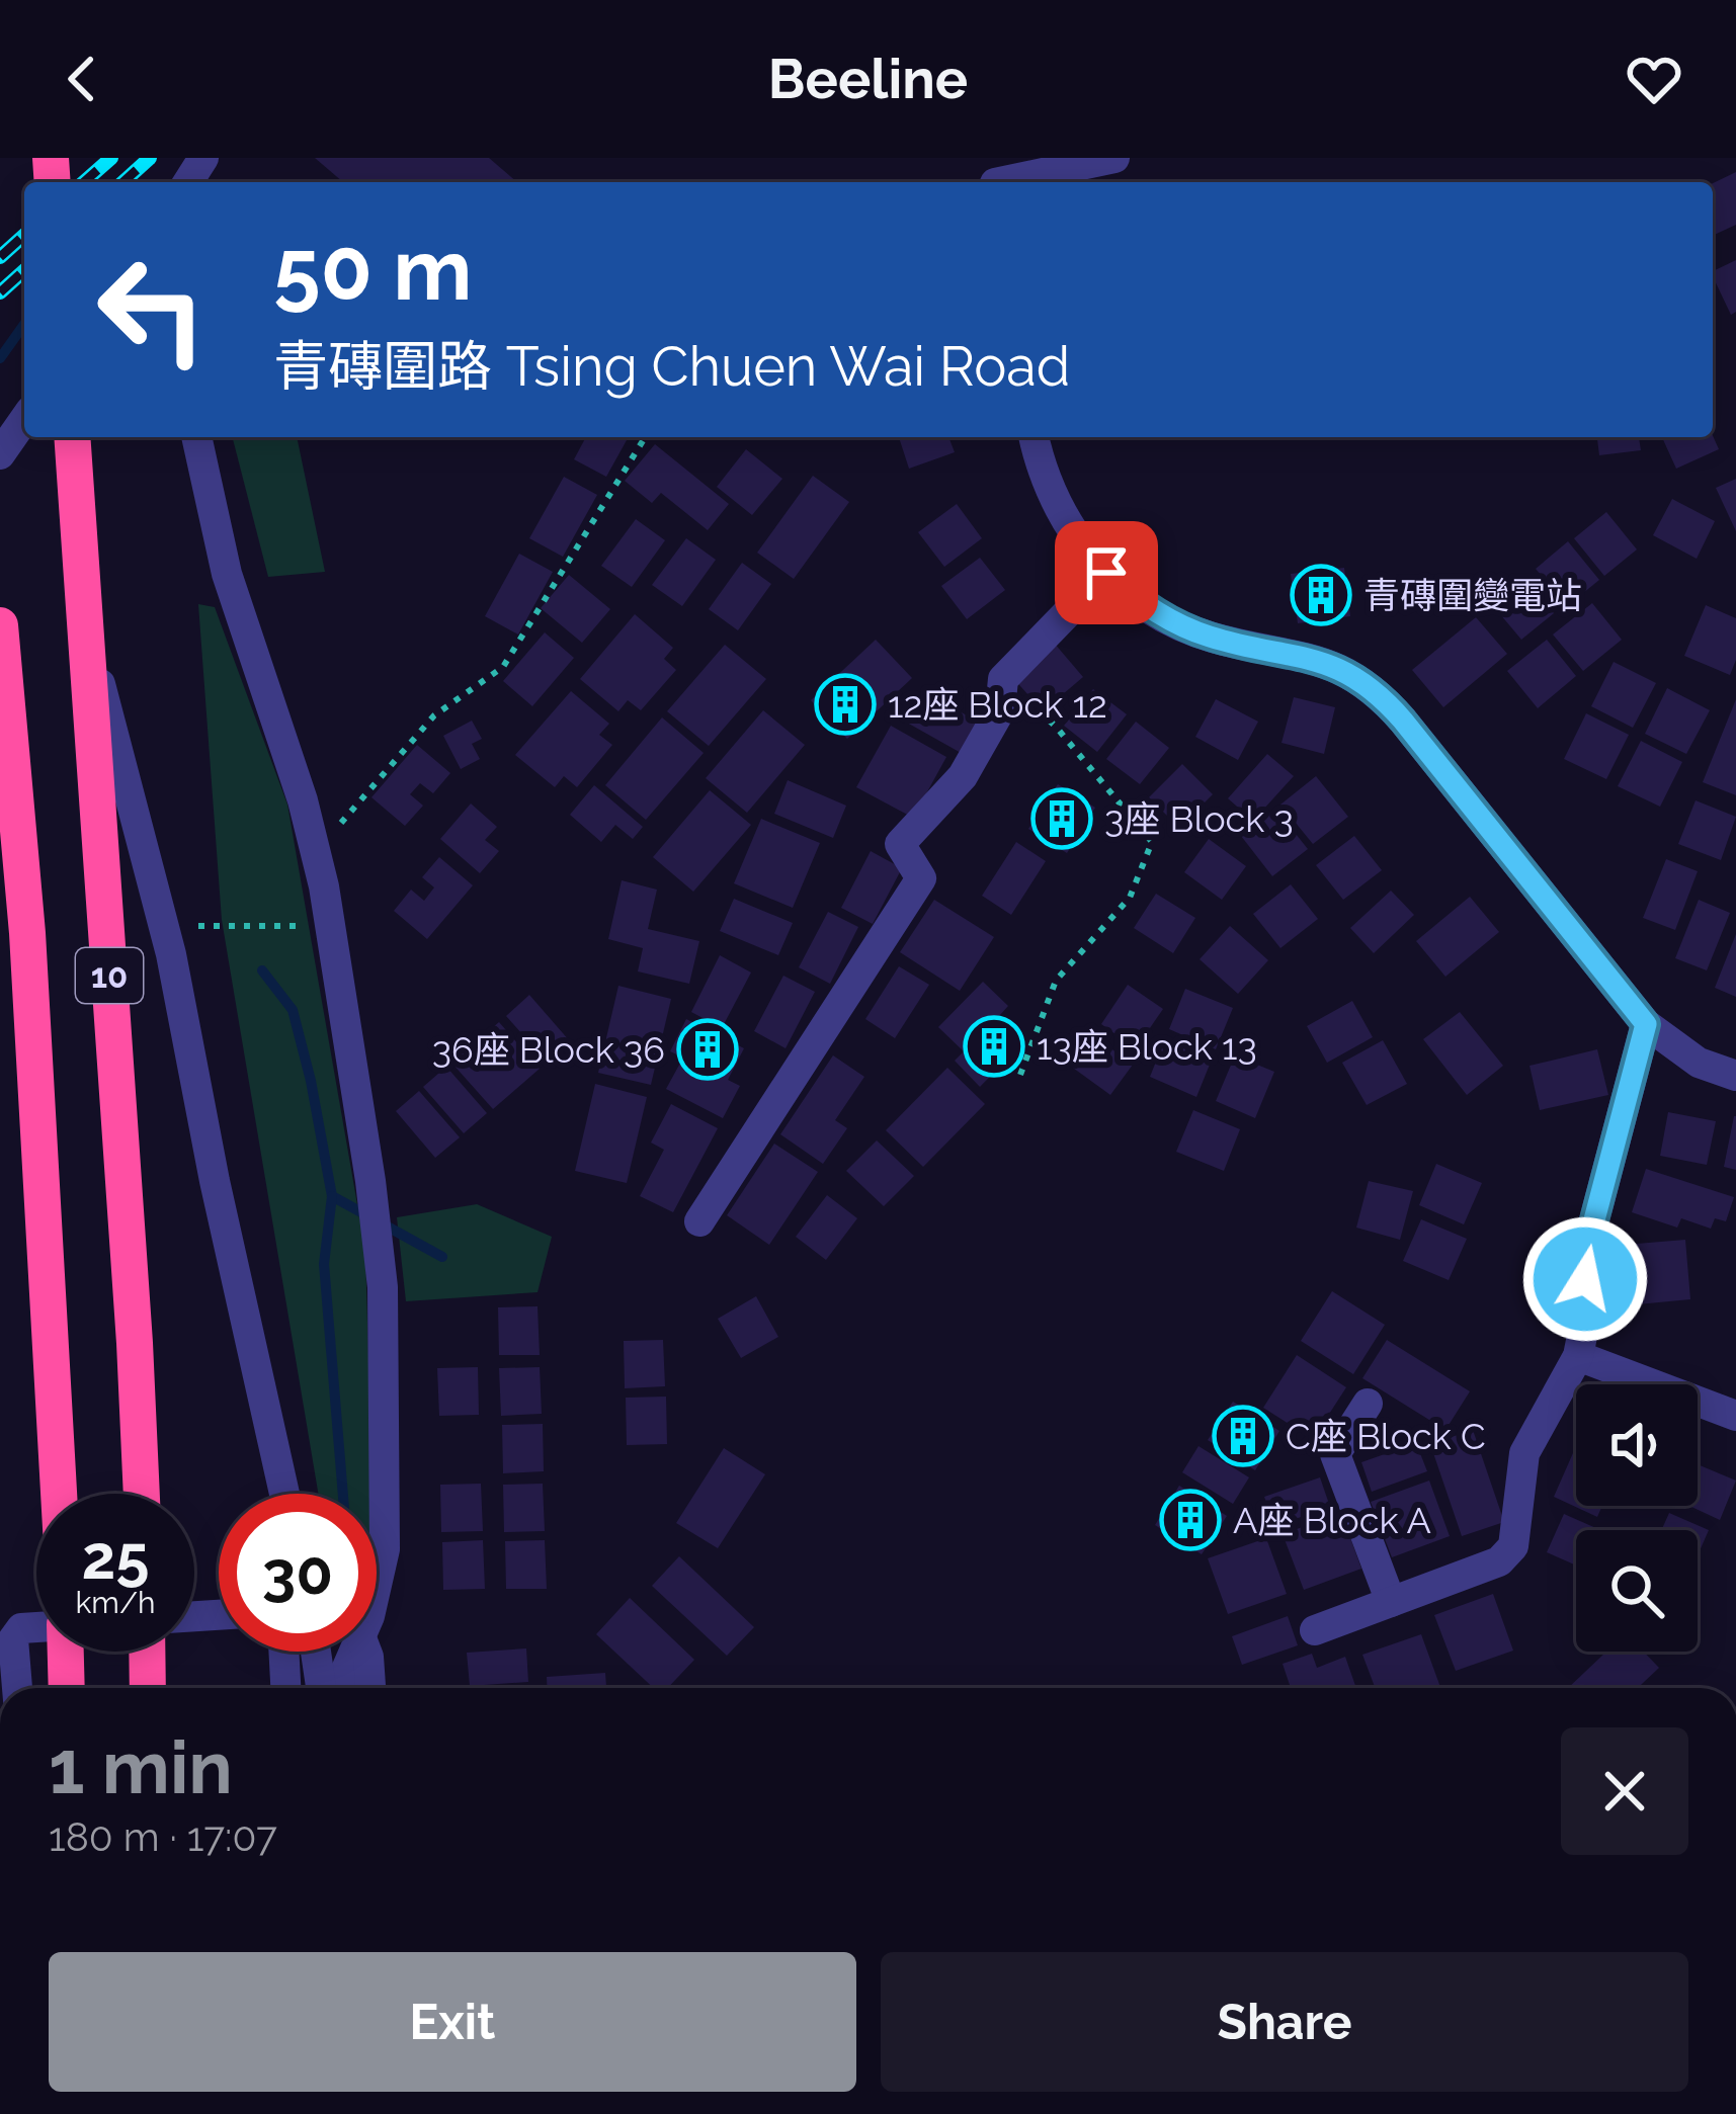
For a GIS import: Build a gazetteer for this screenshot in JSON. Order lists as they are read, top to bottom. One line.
{"streets":{"highway":["10"]},"places":{"building":["青磚圍變電站","12座 Block 12","3座 Block 3","13座 Block 13","36座 Block 36","C座 Block C","A座 Block A"]},"page":{"header":"Beeline","turn":["50 m","青磚圍路 Tsing Chuen Wai Road"],"speed":"25 km/h","limit":"30","heading":["1 min","180 m · 17:07"],"buttons":["Exit","Share"]}}
